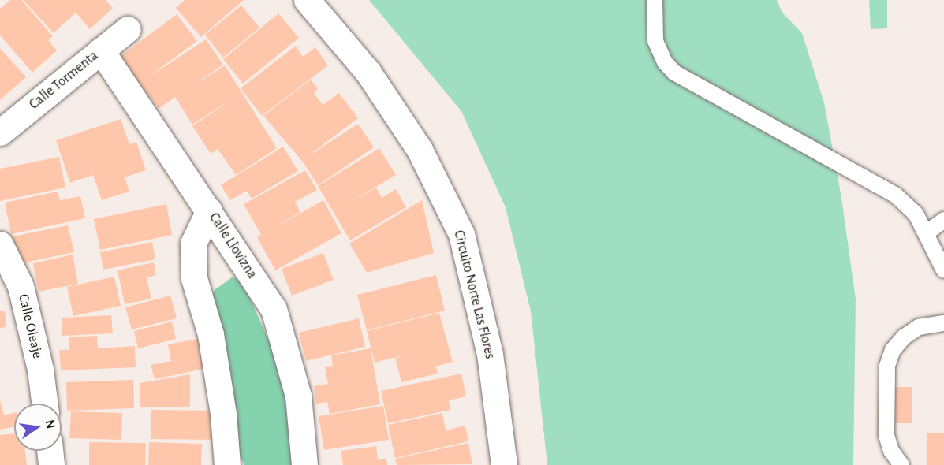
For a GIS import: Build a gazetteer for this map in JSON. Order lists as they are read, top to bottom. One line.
{"streets":{"street":["Calle Tormenta","Calle Llovizna","Circuito Norte Las Flores","Calle Oleaje"]},"crossings":[["Calle Tormenta","Calle Llovizna"]],"north":"right"}
